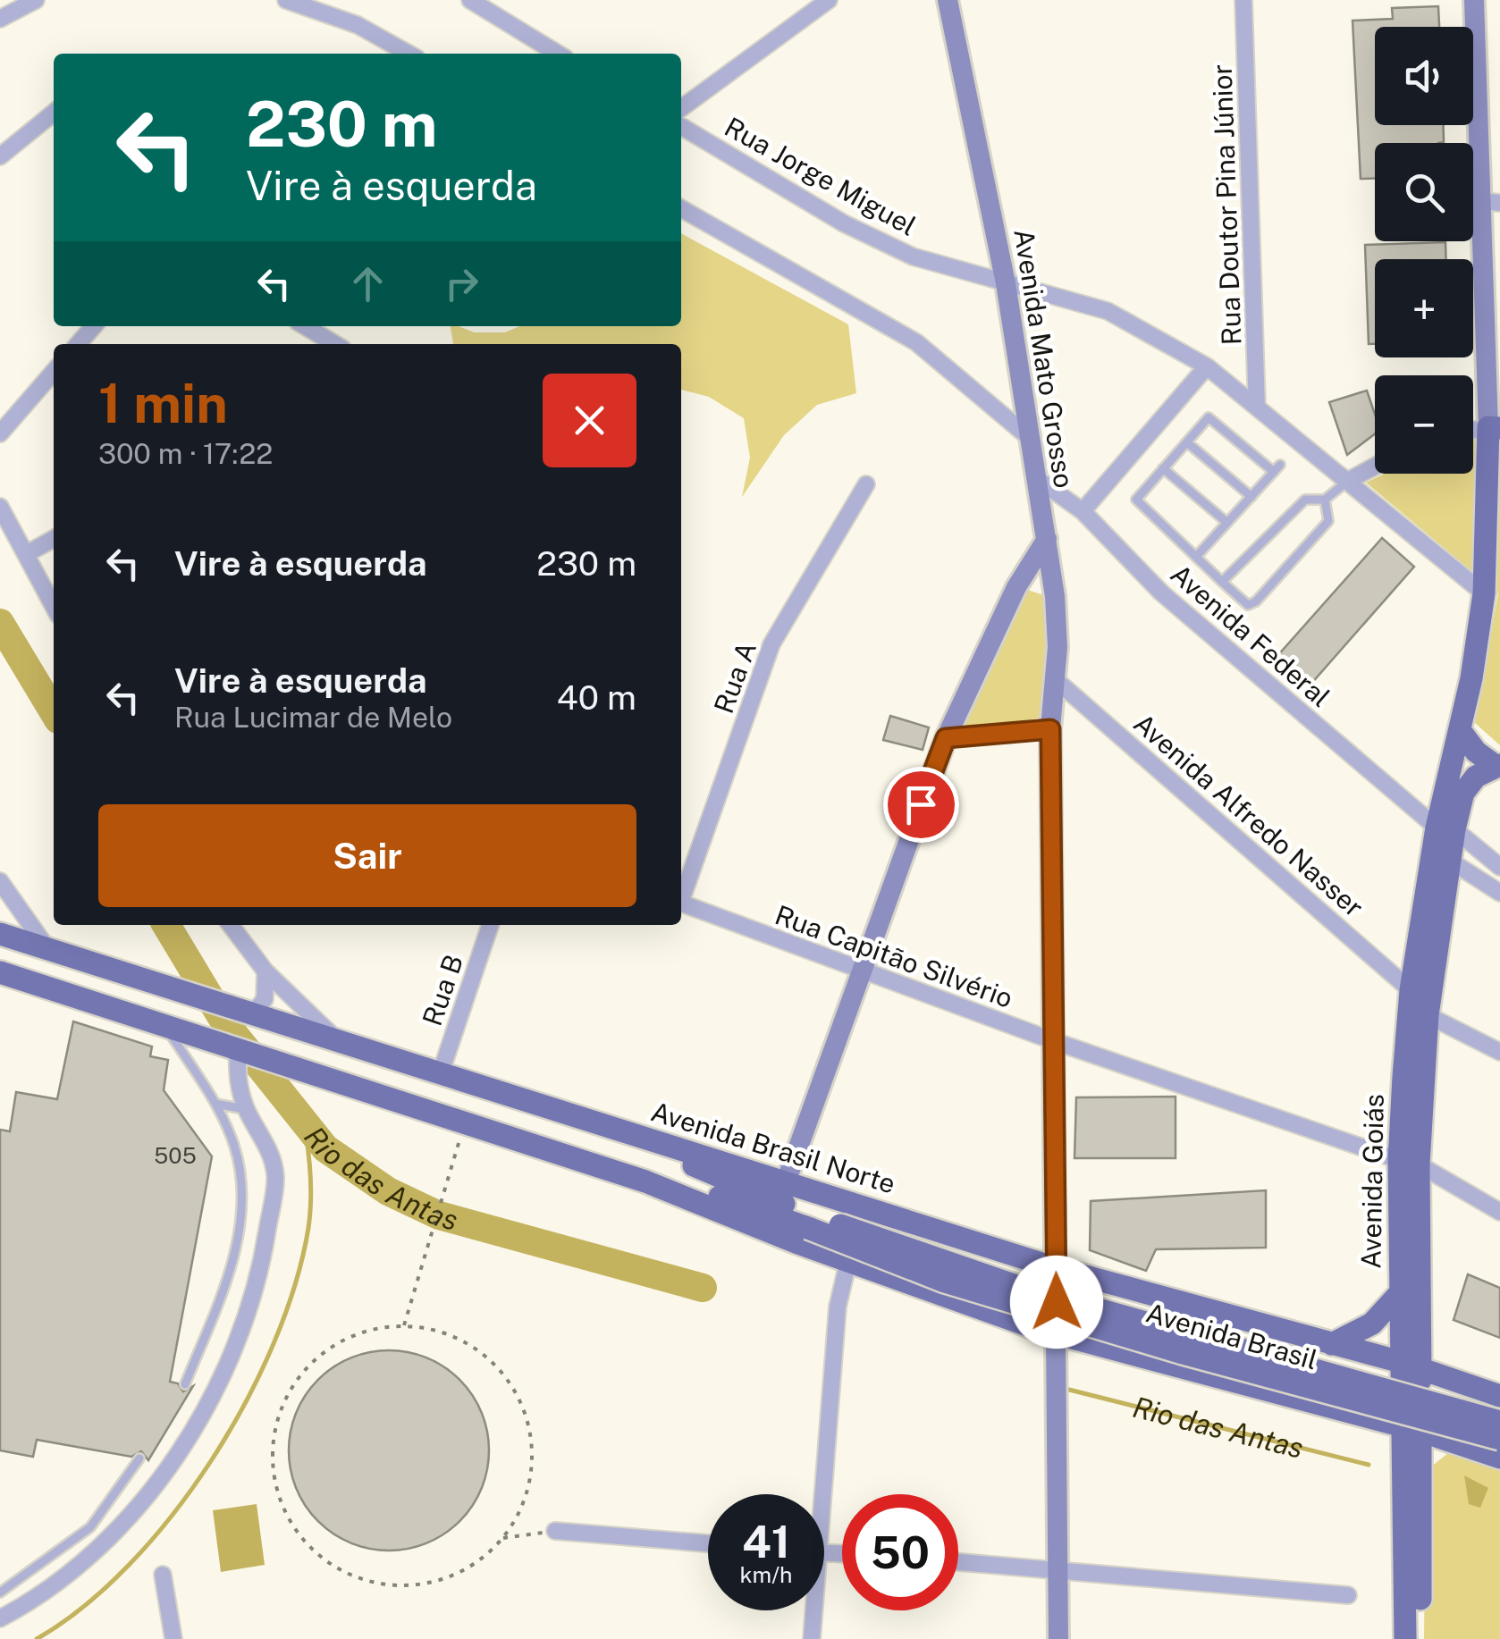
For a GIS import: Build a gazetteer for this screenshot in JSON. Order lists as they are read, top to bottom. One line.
{"streets":{"main road":["Avenida Mato Grosso","Avenida Brasil Norte","Avenida Goiás","Avenida Brasil"],"street":["Rua Jorge Miguel","Rua Doutor Pina Júnior","Avenida Federal","Rua A","Avenida Alfredo Nasser","Rua Capitão Silvério","Rua B"]},"crossings":[["Rua Jorge Miguel","Rua Doutor Pina Júnior"],["Rua Jorge Miguel","Avenida Mato Grosso"],["Rua Jorge Miguel","Avenida Goiás"],["Avenida Mato Grosso","Avenida Federal"],["Avenida Mato Grosso","Avenida Alfredo Nasser"],["Avenida Mato Grosso","Rua Capitão Silvério"],["Avenida Mato Grosso","Avenida Brasil Norte"],["Avenida Federal","Avenida Goiás"],["Avenida Alfredo Nasser","Avenida Goiás"],["Rua Capitão Silvério","Avenida Goiás"],["Rua B","Avenida Brasil Norte"],["Avenida Brasil Norte","Avenida Goiás"],["Avenida Brasil Norte","Avenida Brasil"]],"water":["Rio das Antas"],"house_numbers":["505"],"page":{"map_buttons":["+","−"],"turn":["230 m","Vire à esquerda"],"heading":["1 min","300 m · 17:22"],"list":[{"name":"Vire à esquerda","value":"230 m"},{"name":"Vire à esquerda","note":"Rua Lucimar de Melo","value":"40 m"}],"buttons":"Sair","speed":"41 km/h","limit":"50"}}
